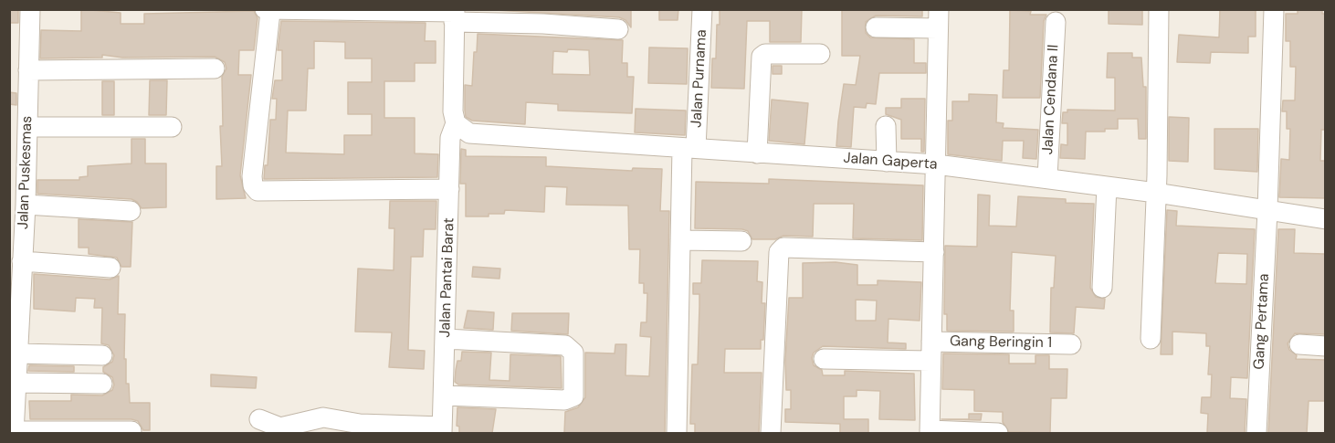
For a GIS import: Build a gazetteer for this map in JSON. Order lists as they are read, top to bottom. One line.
{"streets":{"street":["Jalan Purnama","Jalan Cendana II","Jalan Gaperta","Jalan Puskesmas","Jalan Pantai Barat","Gang Pertama","Gang Beringin 1"]},"crossings":[["Jalan Purnama","Jalan Gaperta"],["Jalan Cendana II","Jalan Gaperta"],["Jalan Gaperta","Jalan Pantai Barat"],["Jalan Gaperta","Gang Pertama"]]}
